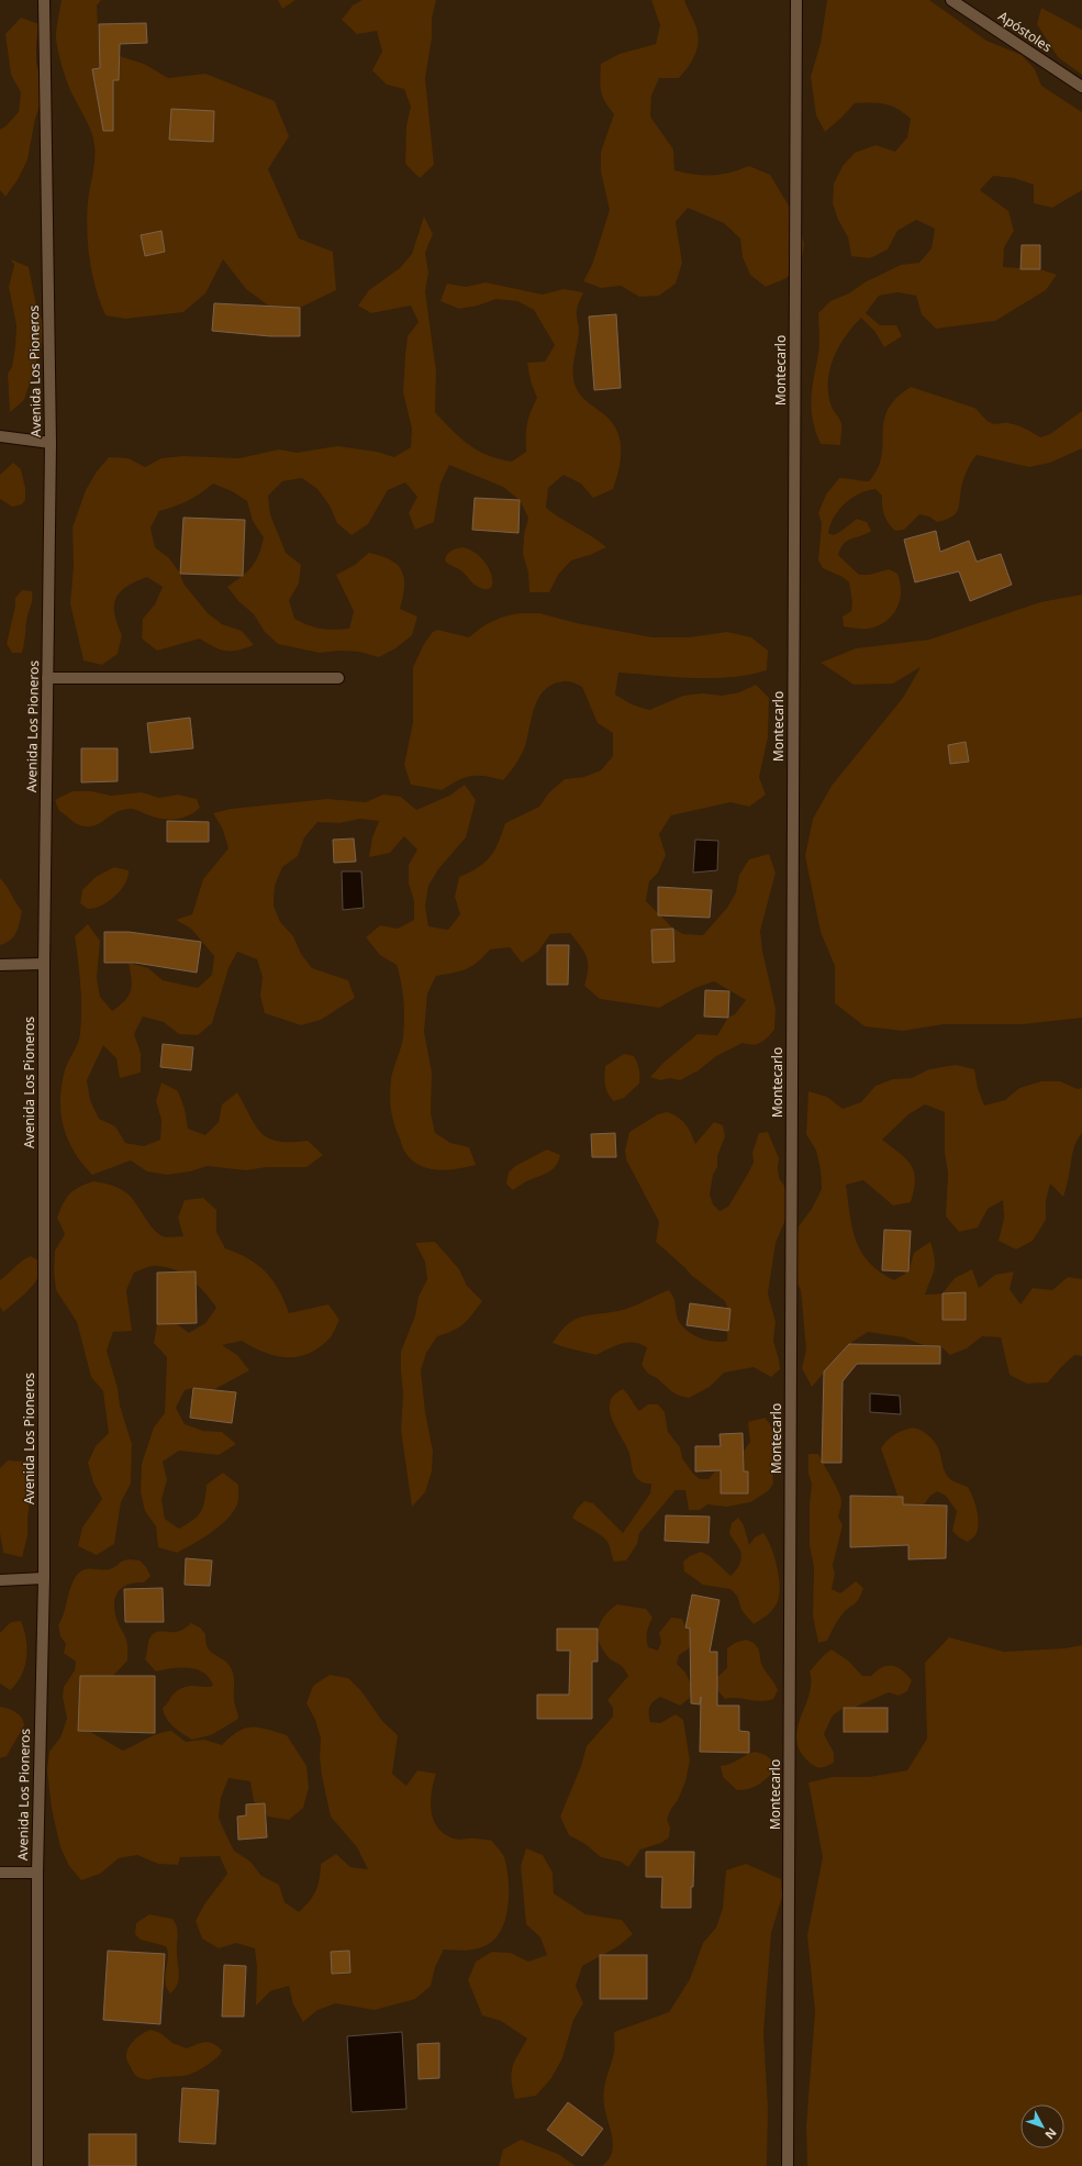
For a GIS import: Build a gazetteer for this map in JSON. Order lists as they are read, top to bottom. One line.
{"streets":{"street":["Apóstoles","Montecarlo","Avenida Los Pioneros"]},"north":"bottom right"}
